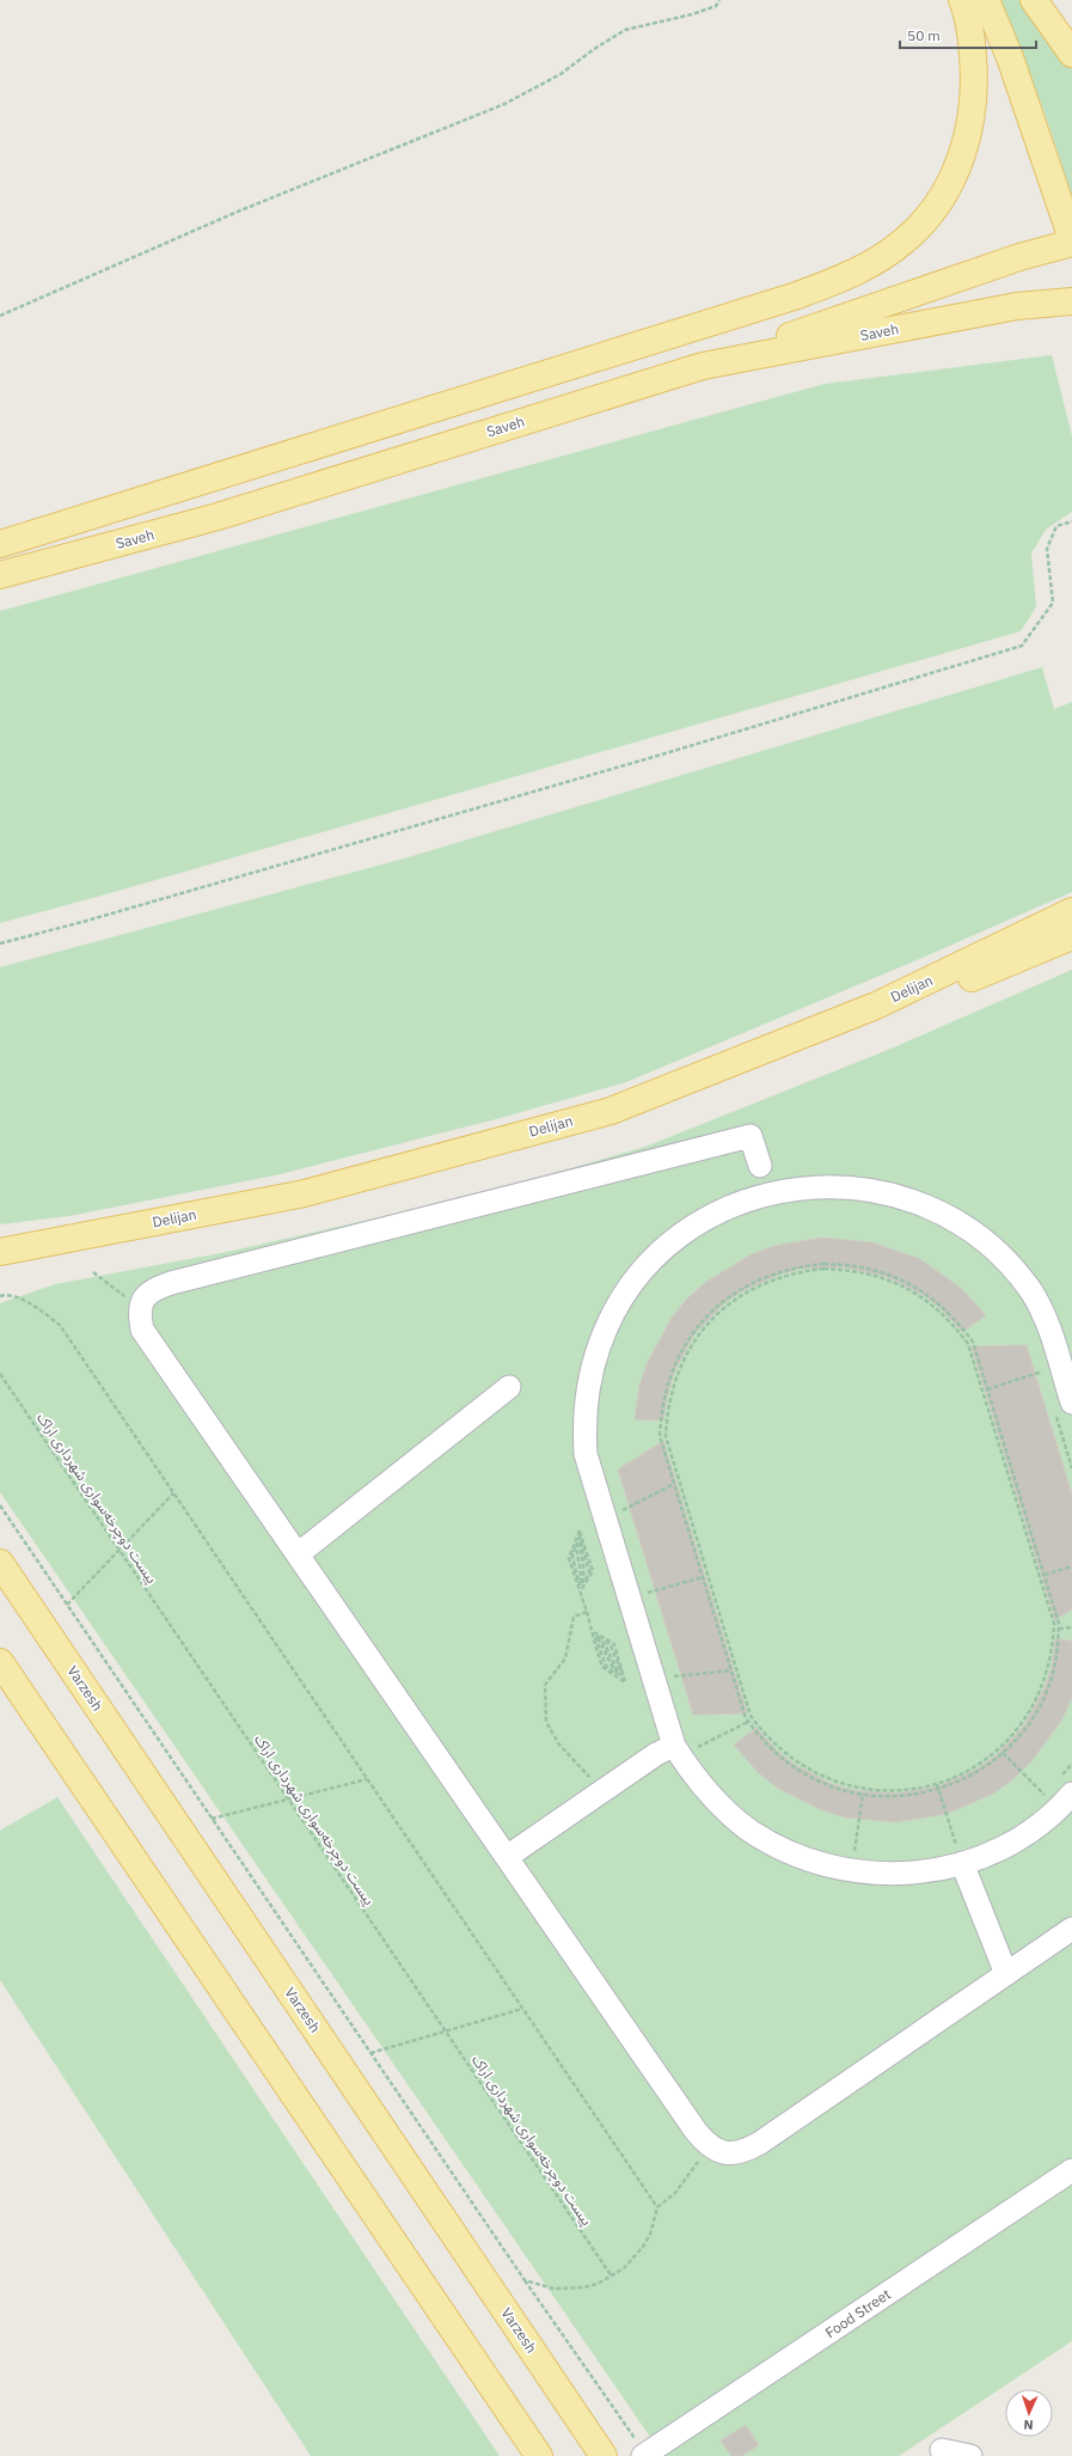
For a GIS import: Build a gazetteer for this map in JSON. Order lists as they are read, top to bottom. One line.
{"streets":{"main road":["Saveh","Delijan","Varzesh"],"street":["Food Street"],"path":["پیست دوچرخه‌سواری شهرداری اراک"]},"scale_bar":"50 m","north":"bottom"}
